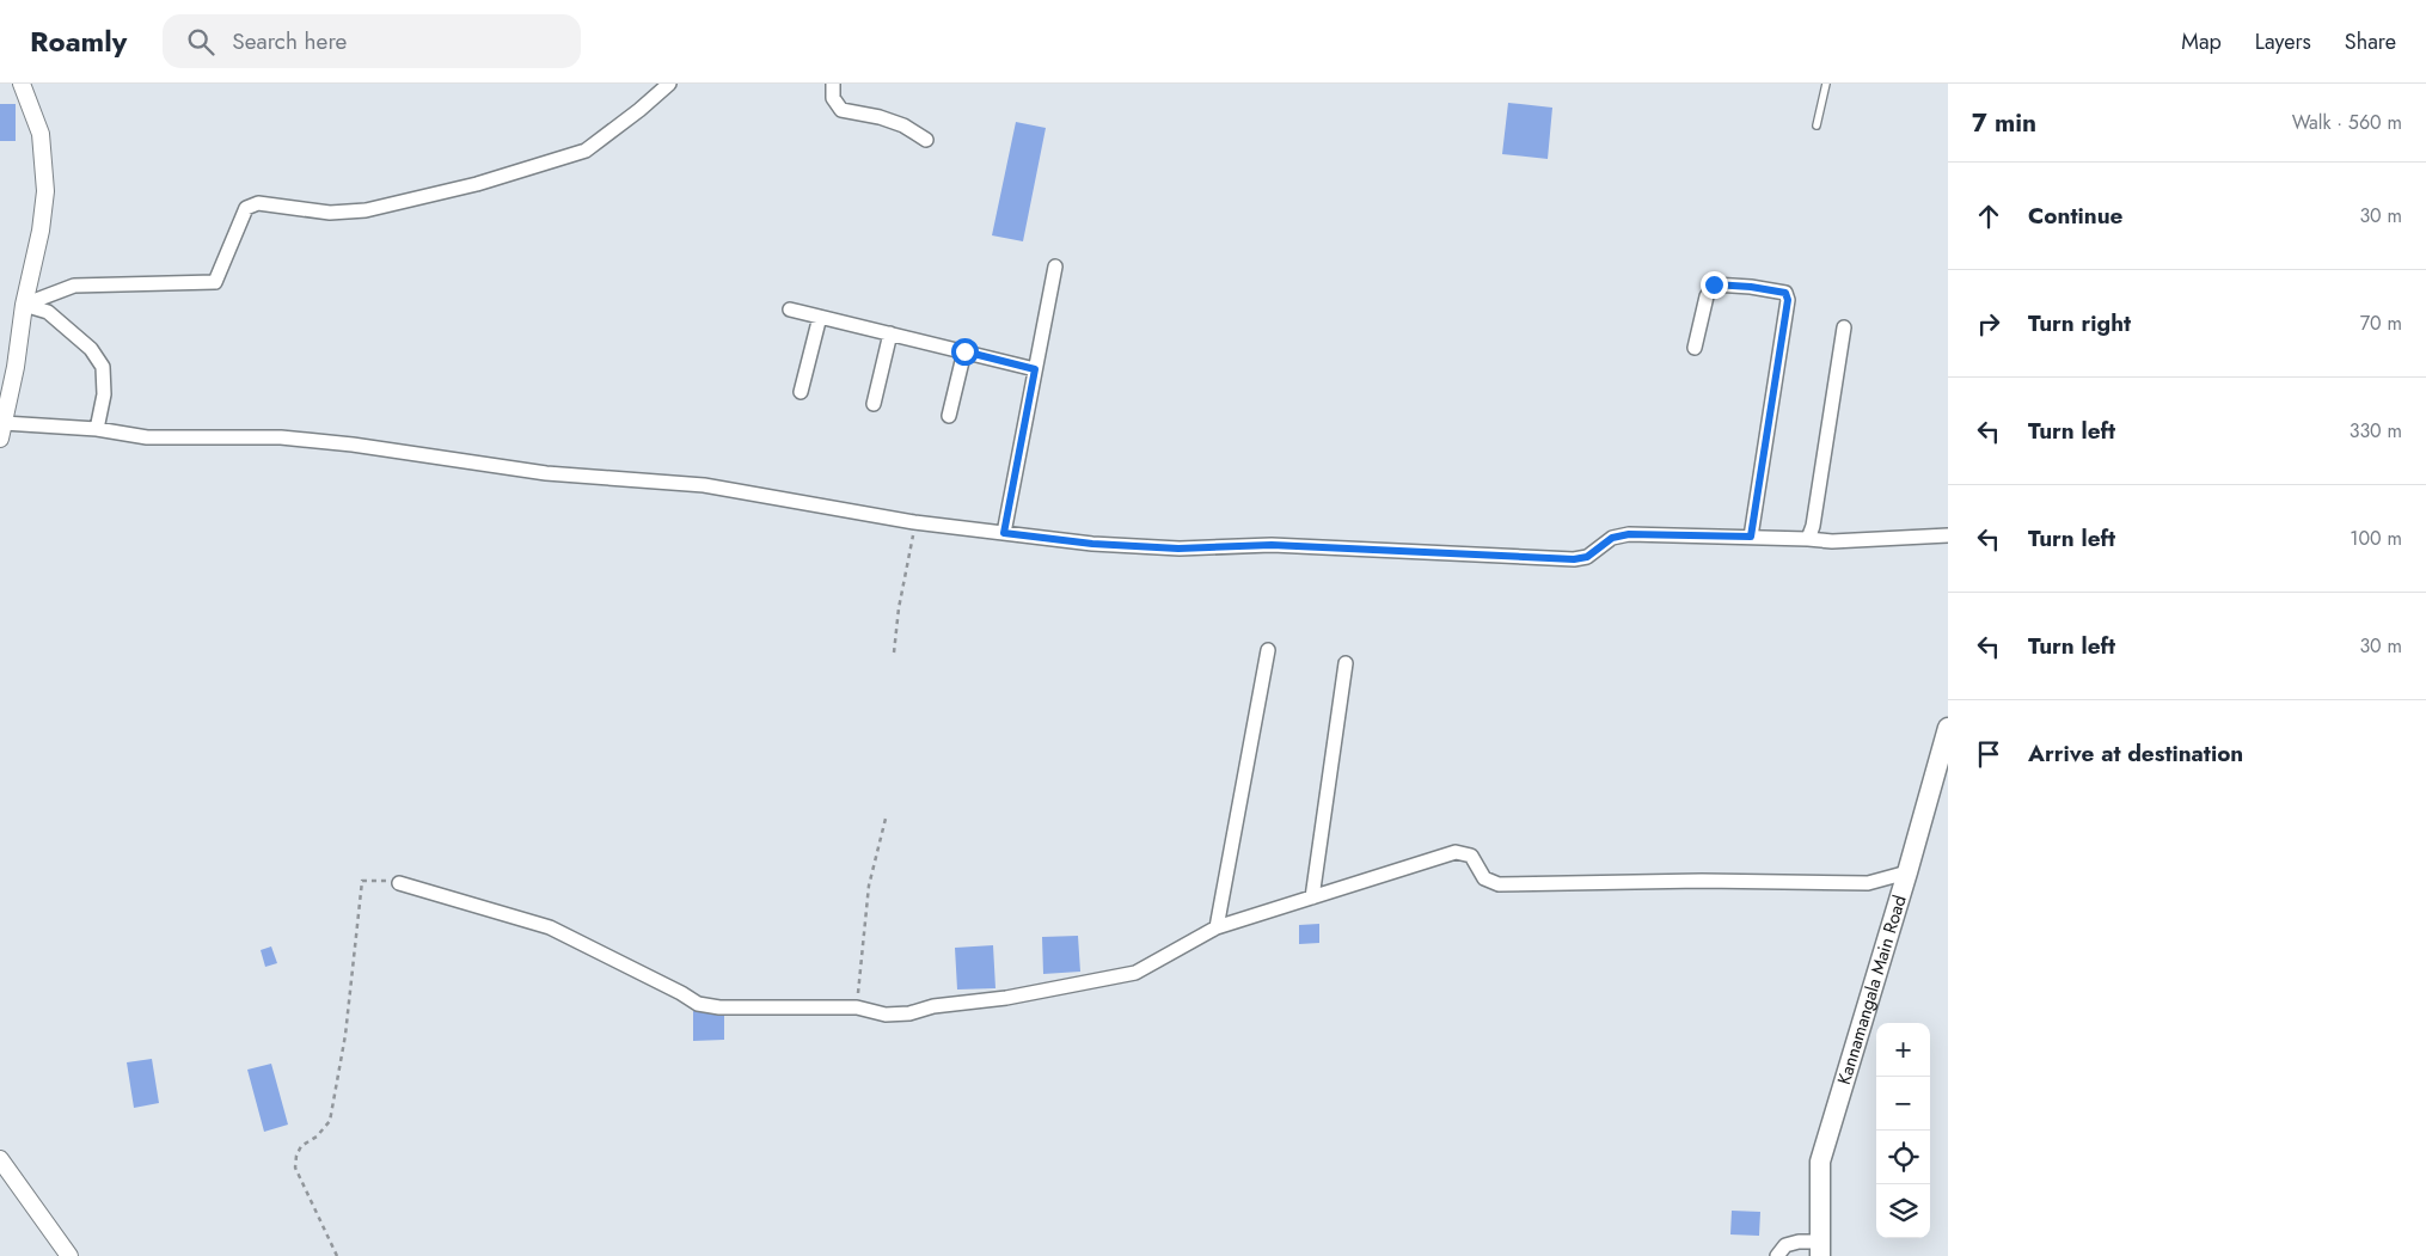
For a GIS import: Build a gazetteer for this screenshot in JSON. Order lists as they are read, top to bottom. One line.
{"streets":{"main road":["Kannamangala Main Road"]},"page":{"header":"Roamly","search":"Search here","nav":["Map","Layers","Share"],"heading":["7 min","Walk · 560 m"],"list":[["Continue","30 m"],["Turn right","70 m"],["Turn left","330 m"],["Turn left","100 m"],["Turn left","30 m"],"Arrive at destination"],"map_buttons":["+","−"]}}
